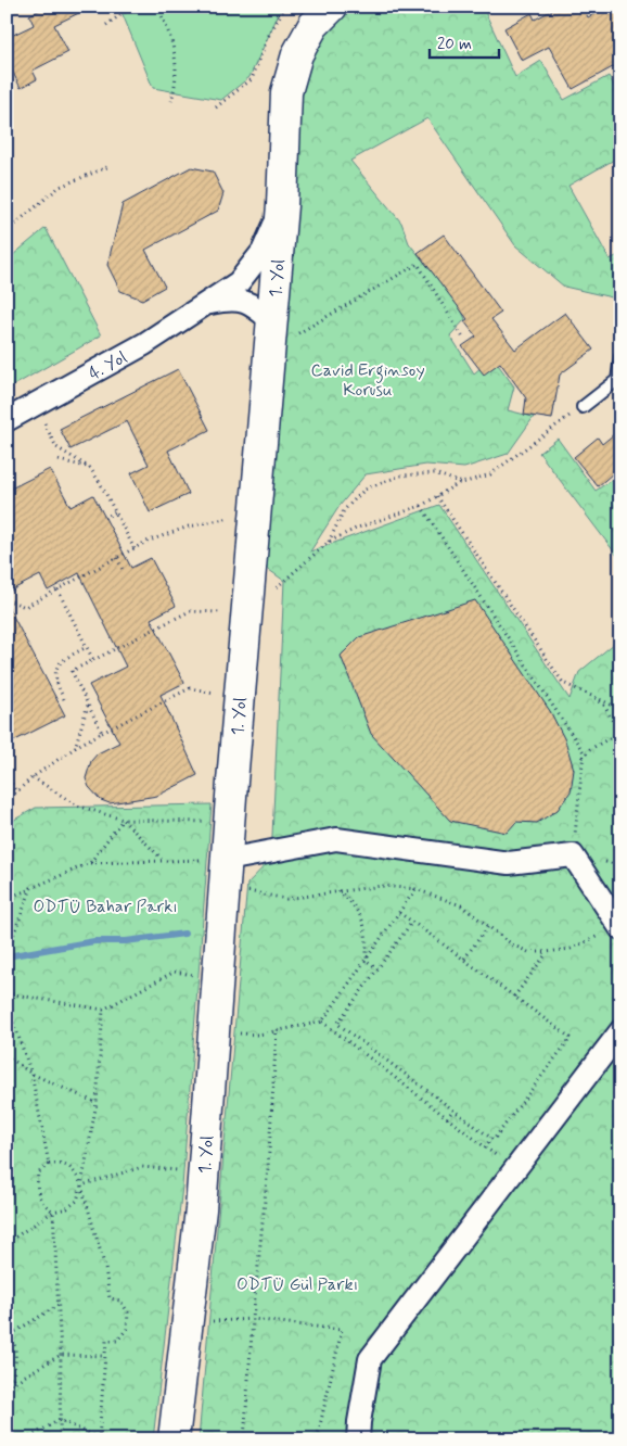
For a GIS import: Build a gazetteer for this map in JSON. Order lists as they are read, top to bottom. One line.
{"streets":{"street":["1. Yol","4. Yol"]},"crossings":[["1. Yol","4. Yol"]],"parks":["Cavid Erginsoy Korusu","ODTÜ Bahar Parkı","ODTÜ Gül Parkı"],"scale_bar":"20 m"}
